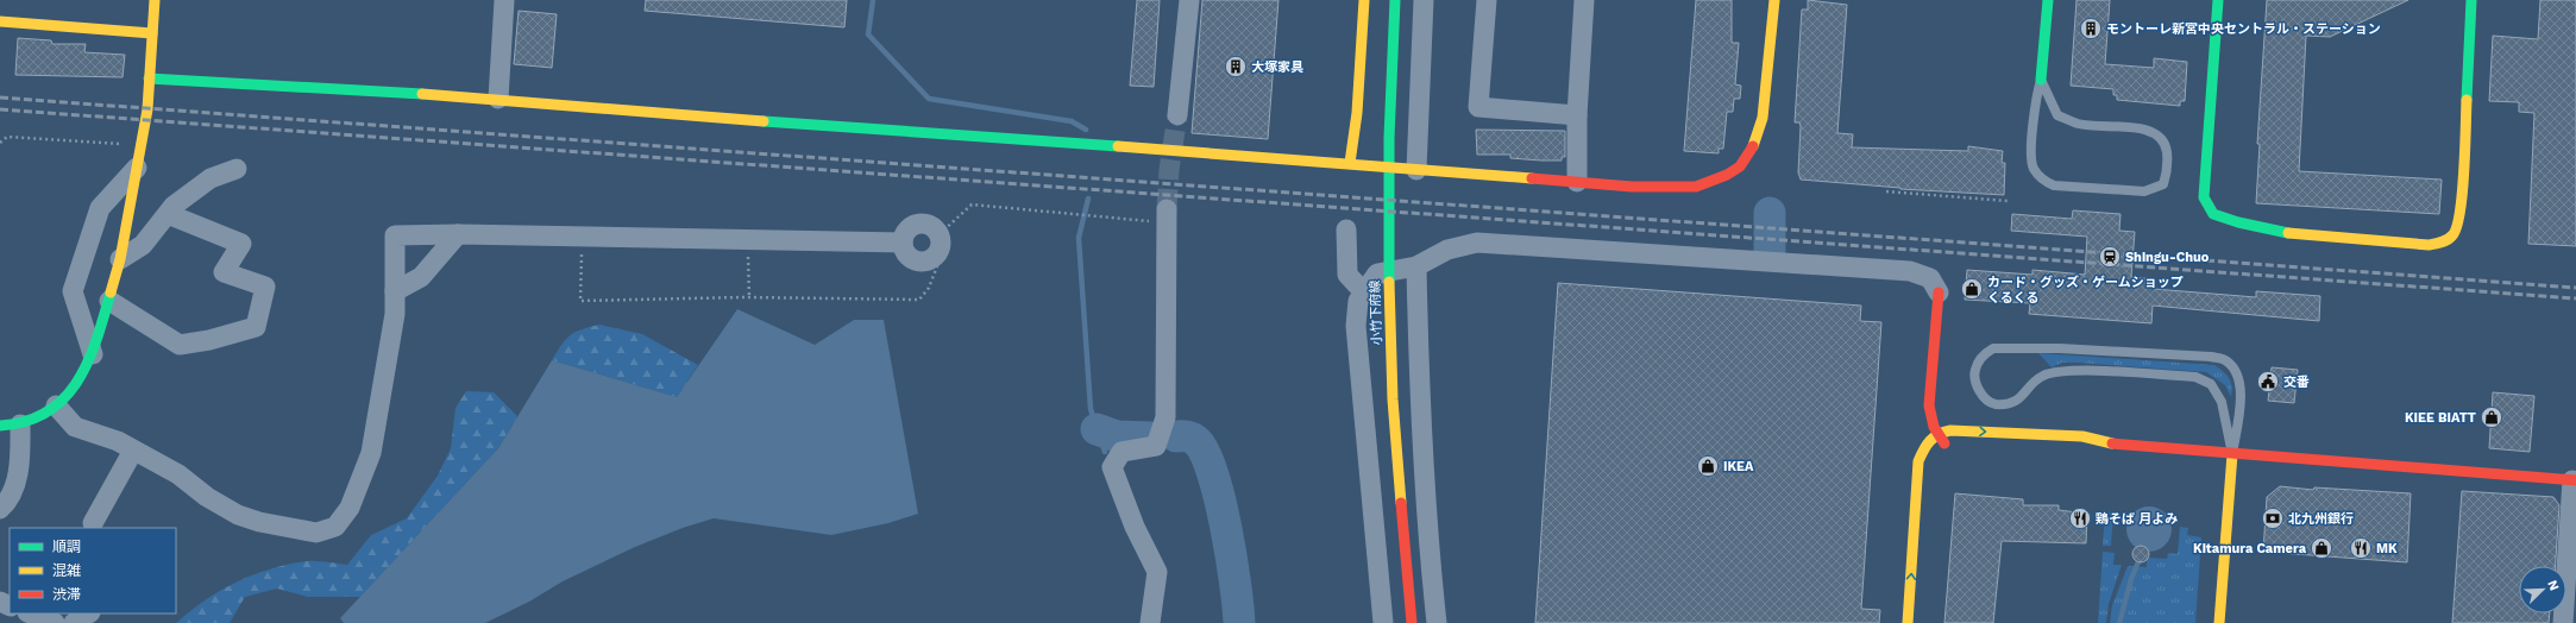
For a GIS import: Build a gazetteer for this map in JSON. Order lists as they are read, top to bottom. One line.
{"streets":{"street":["小竹下府線"]},"places":{"building":["モントーレ新宮中央セントラル・ステーション","大塚家具"],"station":["Shingu-Chuo"],"shop":["カード・グッズ・ゲームショップ くるくる","KIEE BIATT","IKEA","Kitamura Camera"],"public building":["交番"],"restaurant":["鶏そば 月よみ","MK"],"bank":["北九州銀行"]},"legend":["順調","混雑","渋滞"],"north":"top right"}
